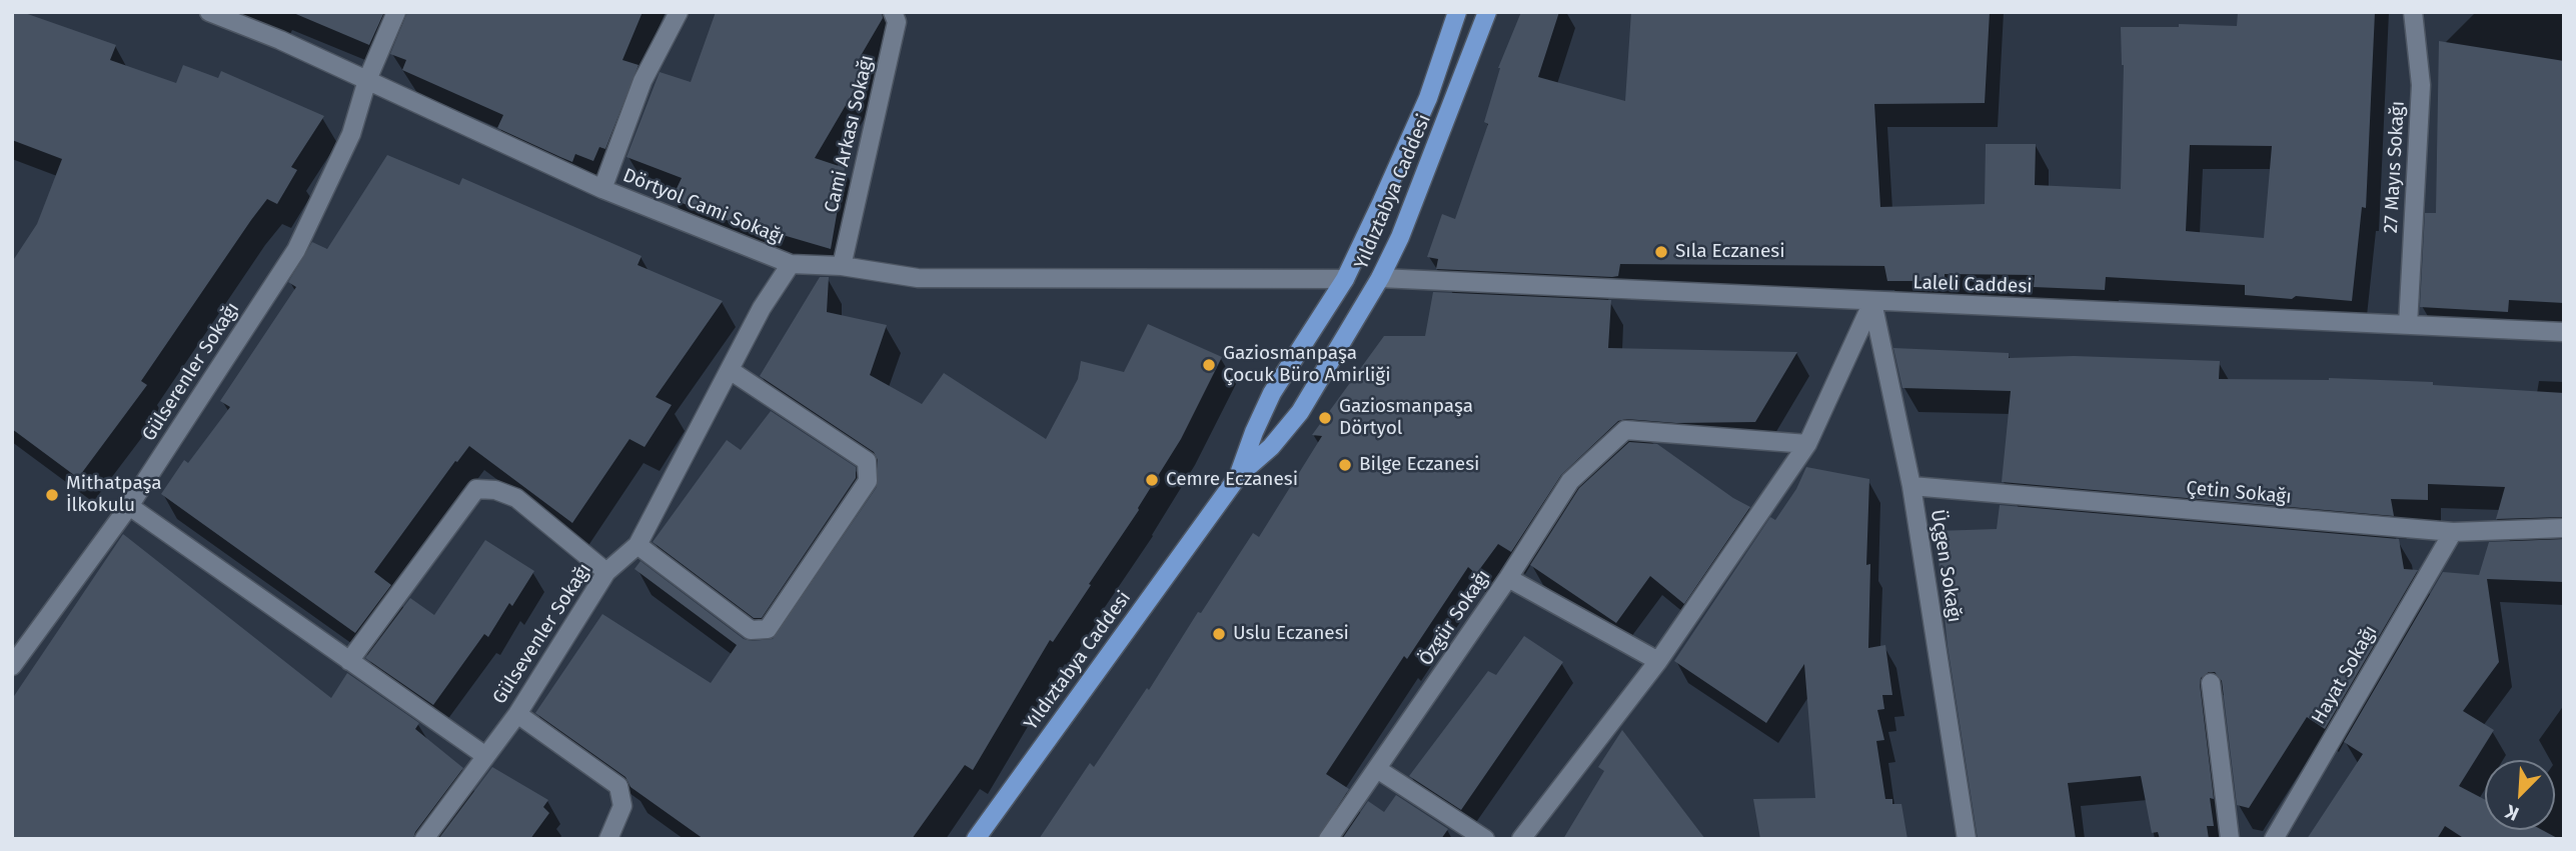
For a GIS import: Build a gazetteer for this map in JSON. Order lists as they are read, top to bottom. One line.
{"streets":{"main road":["Yıldıztabya Caddesi"],"street":["Cami Arkası Sokağı","27 Mayıs Sokağı","Dörtyol Cami Sokağı","Laleli Caddesi","Gülserenler Sokağı","Çetin Sokağı","Üçgen Sokağı","Özgür Sokağı","Gülsevenler Sokağı","Hayat Sokağı"]},"crossings":[["Cami Arkası Sokağı","Dörtyol Cami Sokağı"],["27 Mayıs Sokağı","Laleli Caddesi"],["Yıldıztabya Caddesi","Dörtyol Cami Sokağı"],["Yıldıztabya Caddesi","Laleli Caddesi"],["Dörtyol Cami Sokağı","Gülserenler Sokağı"],["Dörtyol Cami Sokağı","Gülsevenler Sokağı"],["Laleli Caddesi","Üçgen Sokağı"],["Çetin Sokağı","Üçgen Sokağı"],["Çetin Sokağı","Hayat Sokağı"]],"places":["Sıla Eczanesi","Gaziosmanpaşa Çocuk Büro Amirliği","Gaziosmanpaşa Dörtyol","Bilge Eczanesi","Cemre Eczanesi","Mithatpaşa İlkokulu","Uslu Eczanesi"],"north":"bottom left"}
